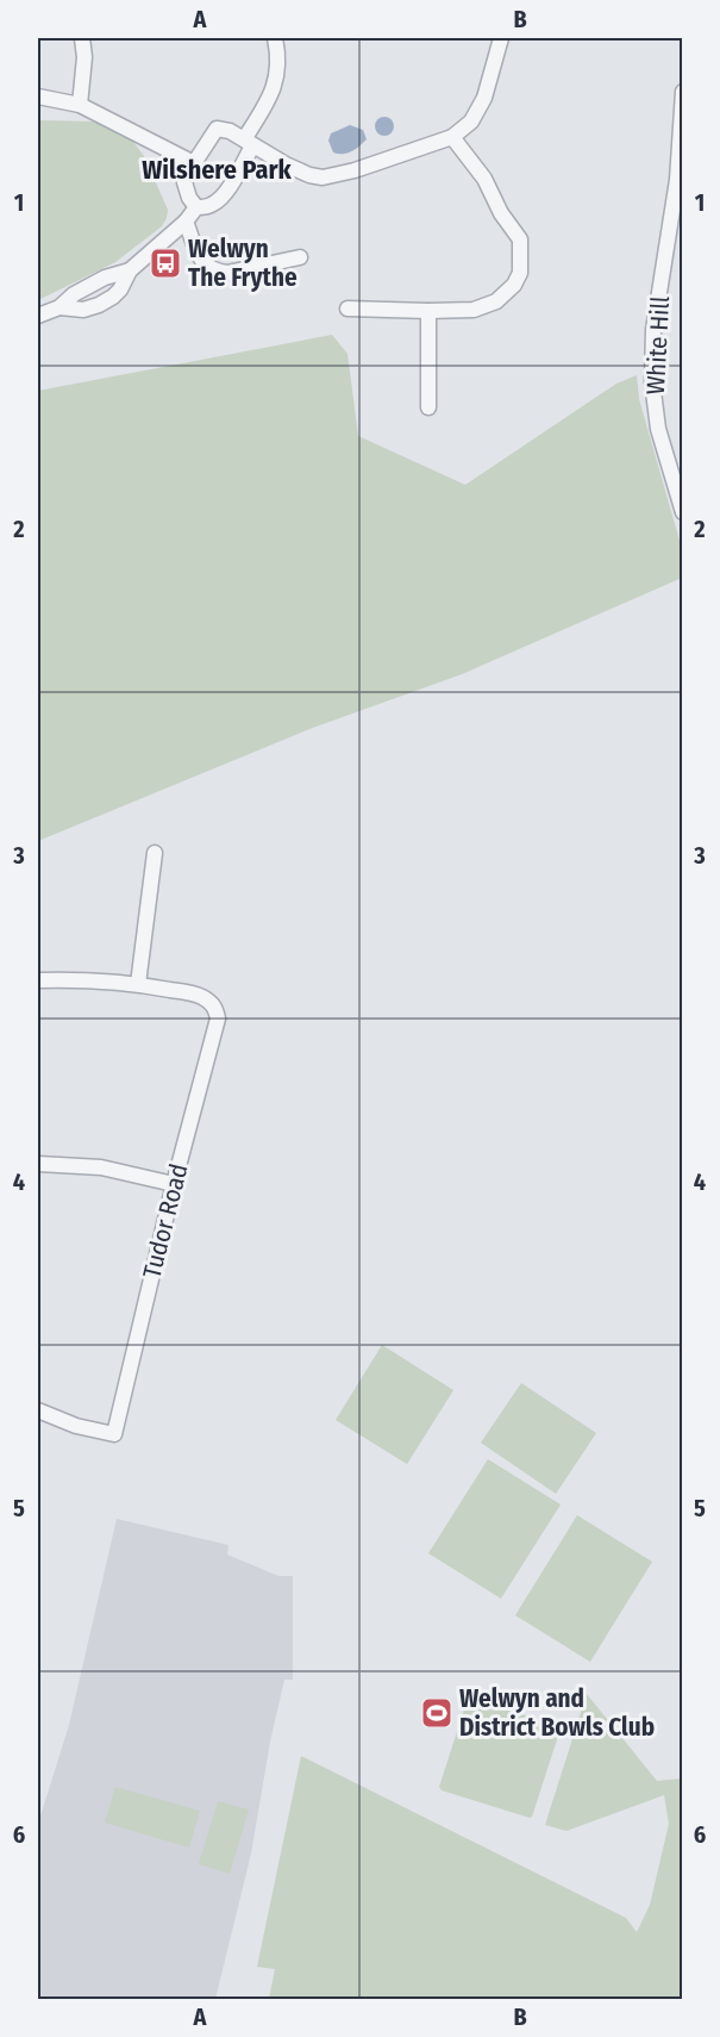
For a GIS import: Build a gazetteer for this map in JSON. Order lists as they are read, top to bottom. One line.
{"streets":{"street":["White Hill","Tudor Road"]},"districts":["Wilshere Park"],"places":{"bus stop":["Welwyn The Frythe"],"sports":["Welwyn and District Bowls Club"]},"grid":{"columns":["A","B"],"rows":["1","2","3","4","5","6"]}}
